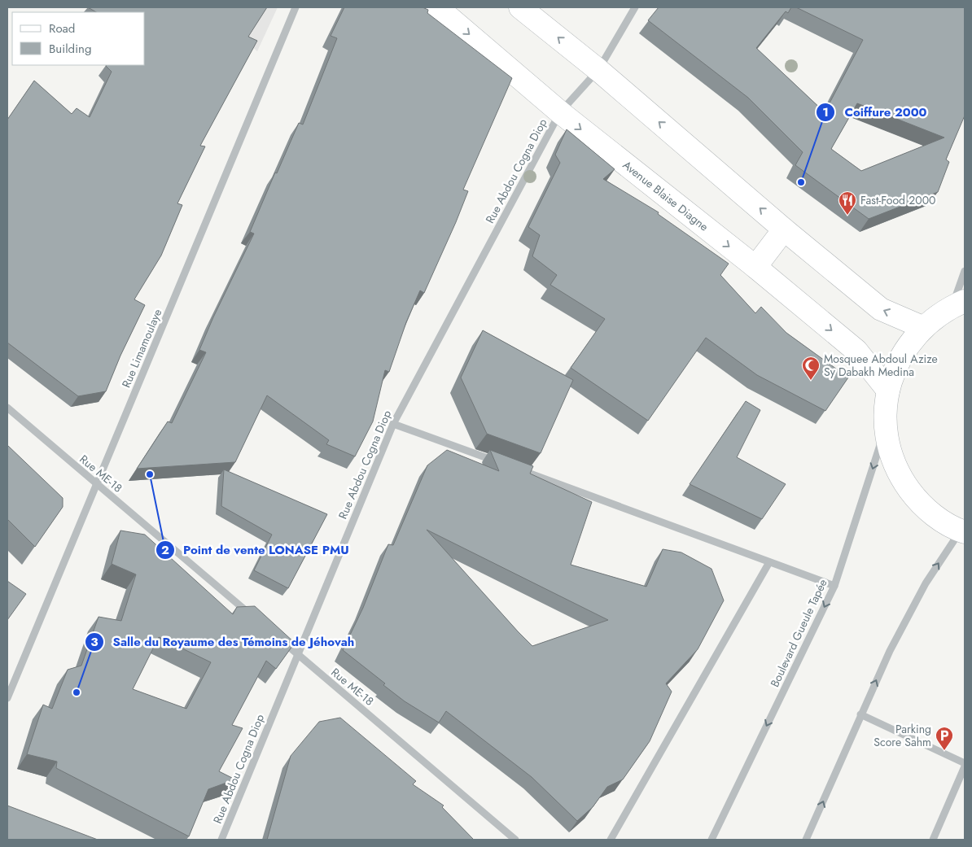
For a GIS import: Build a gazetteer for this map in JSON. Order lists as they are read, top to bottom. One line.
{"streets":{"main road":["Avenue Blaise Diagne"],"street":["Rue Abdou Cogna Diop","Rue Limamoulaye","Rue ME-18","Boulevard Gueule Tapée"]},"crossings":[["Rue Abdou Cogna Diop","Avenue Blaise Diagne"],["Rue Abdou Cogna Diop","Rue ME-18"],["Rue Limamoulaye","Rue ME-18"]],"one_way":["Boulevard Gueule Tapée"],"places":{"other":["Coiffure 2000","Point de vente LONASE PMU","Salle du Royaume des Témoins de Jéhovah"],"restaurant":["Fast-Food 2000"],"mosque":["Mosquee Abdoul Azize Sy Dabakh Medina"],"parking":["Parking Score Sahm"]},"legend":["Road","Building"]}
